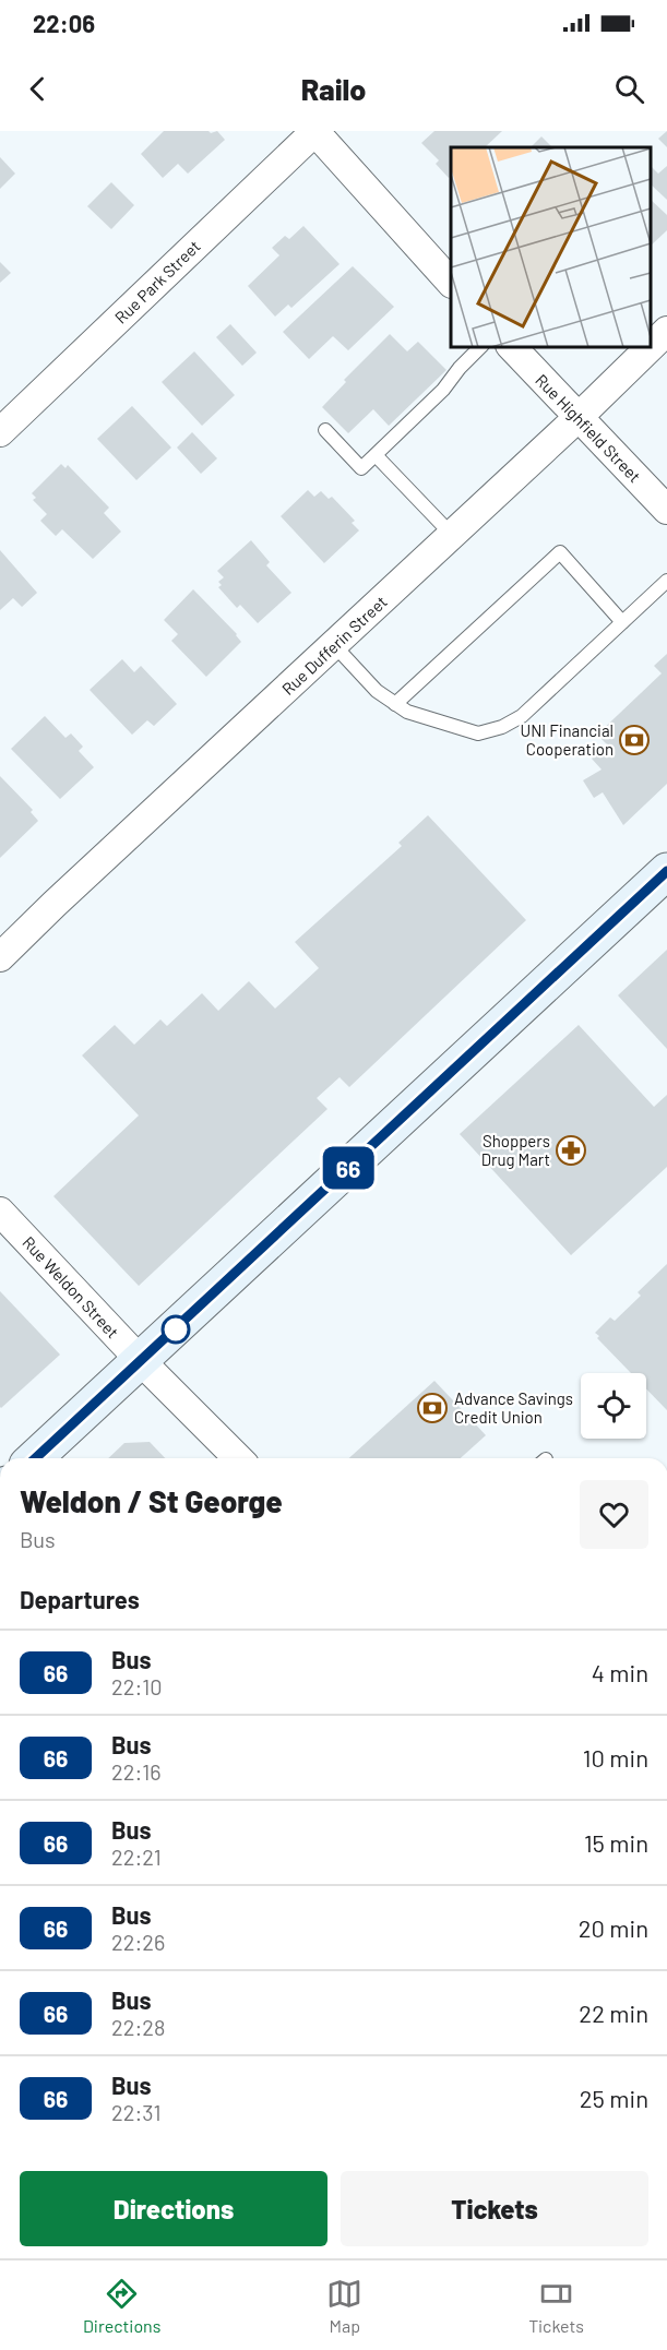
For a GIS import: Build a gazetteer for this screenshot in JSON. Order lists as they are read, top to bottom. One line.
{"streets":{"street":["Rue Park Street","Rue Highfield Street","Rue Dufferin Street","Rue Weldon Street"]},"crossings":[["Rue Highfield Street","Rue Dufferin Street"]],"places":{"bank":["UNI Financial Cooperation","Advance Savings Credit Union"],"pharmacy":["Shoppers Drug Mart"]},"lines":["bus line 66"],"page":{"status":"22:06","header":"Railo","on_map":"66","heading":[["Weldon / St George","Bus"],"Departures"],"list":[{"mark":"66","name":"Bus","note":"22:10","value":"4 min"},{"mark":"66","name":"Bus","note":"22:16","value":"10 min"},{"mark":"66","name":"Bus","note":"22:21","value":"15 min"},{"mark":"66","name":"Bus","note":"22:26","value":"20 min"},{"mark":"66","name":"Bus","note":"22:28","value":"22 min"},{"mark":"66","name":"Bus","note":"22:31","value":"25 min"}],"buttons":["Directions","Tickets"],"tabs":["Directions","Map","Tickets"]}}
